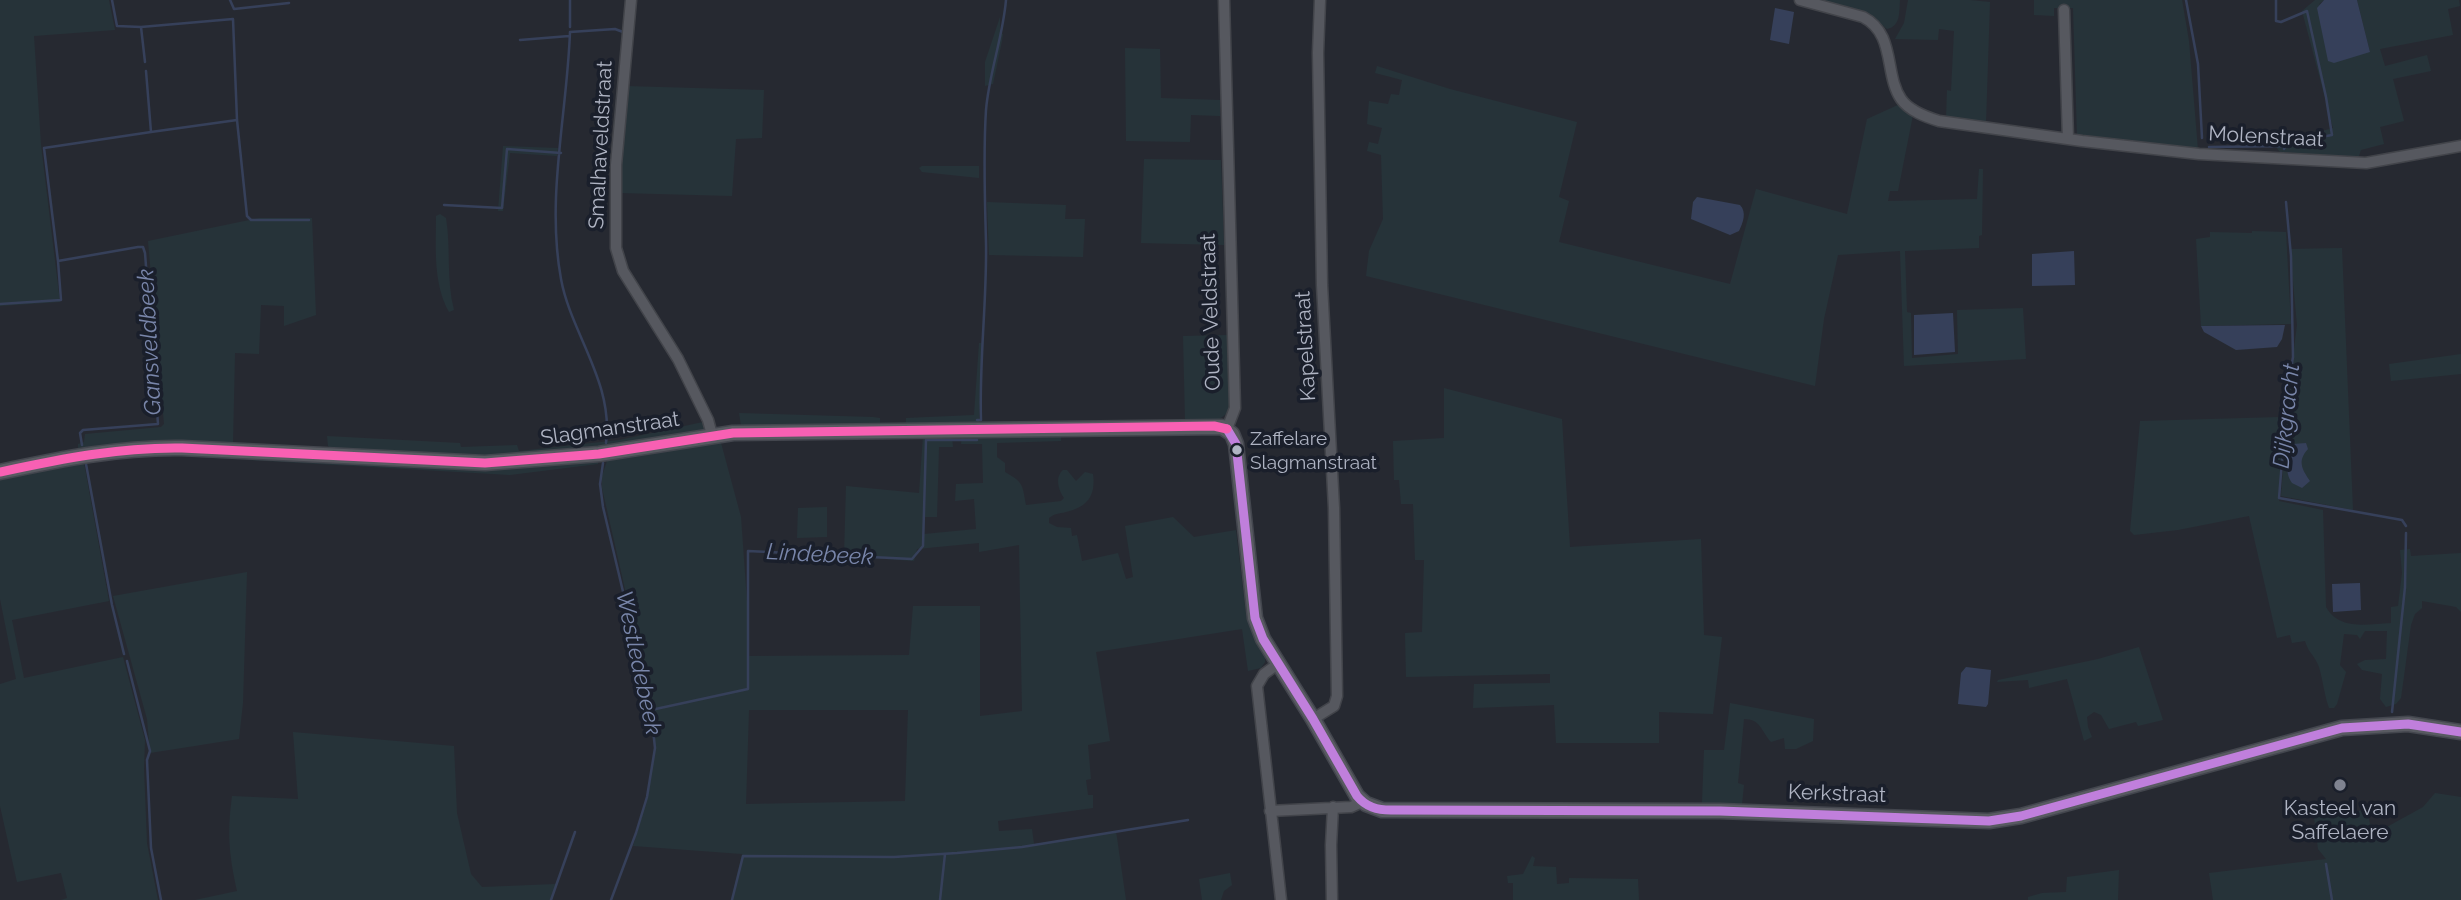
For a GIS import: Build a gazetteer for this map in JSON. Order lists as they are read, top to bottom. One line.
{"streets":{"main road":["Slagmanstraat","Kerkstraat"],"street":["Molenstraat","Smalhaveldstraat","Oude Veldstraat","Kapelstraat"]},"crossings":[["Smalhaveldstraat","Slagmanstraat"],["Oude Veldstraat","Slagmanstraat"]],"water":["Gansveldbeek","Dijkgracht","Lindebeek","Westledebeek"],"places":["Zaffelare Slagmanstraat","Kasteel van Saffelaere"]}
